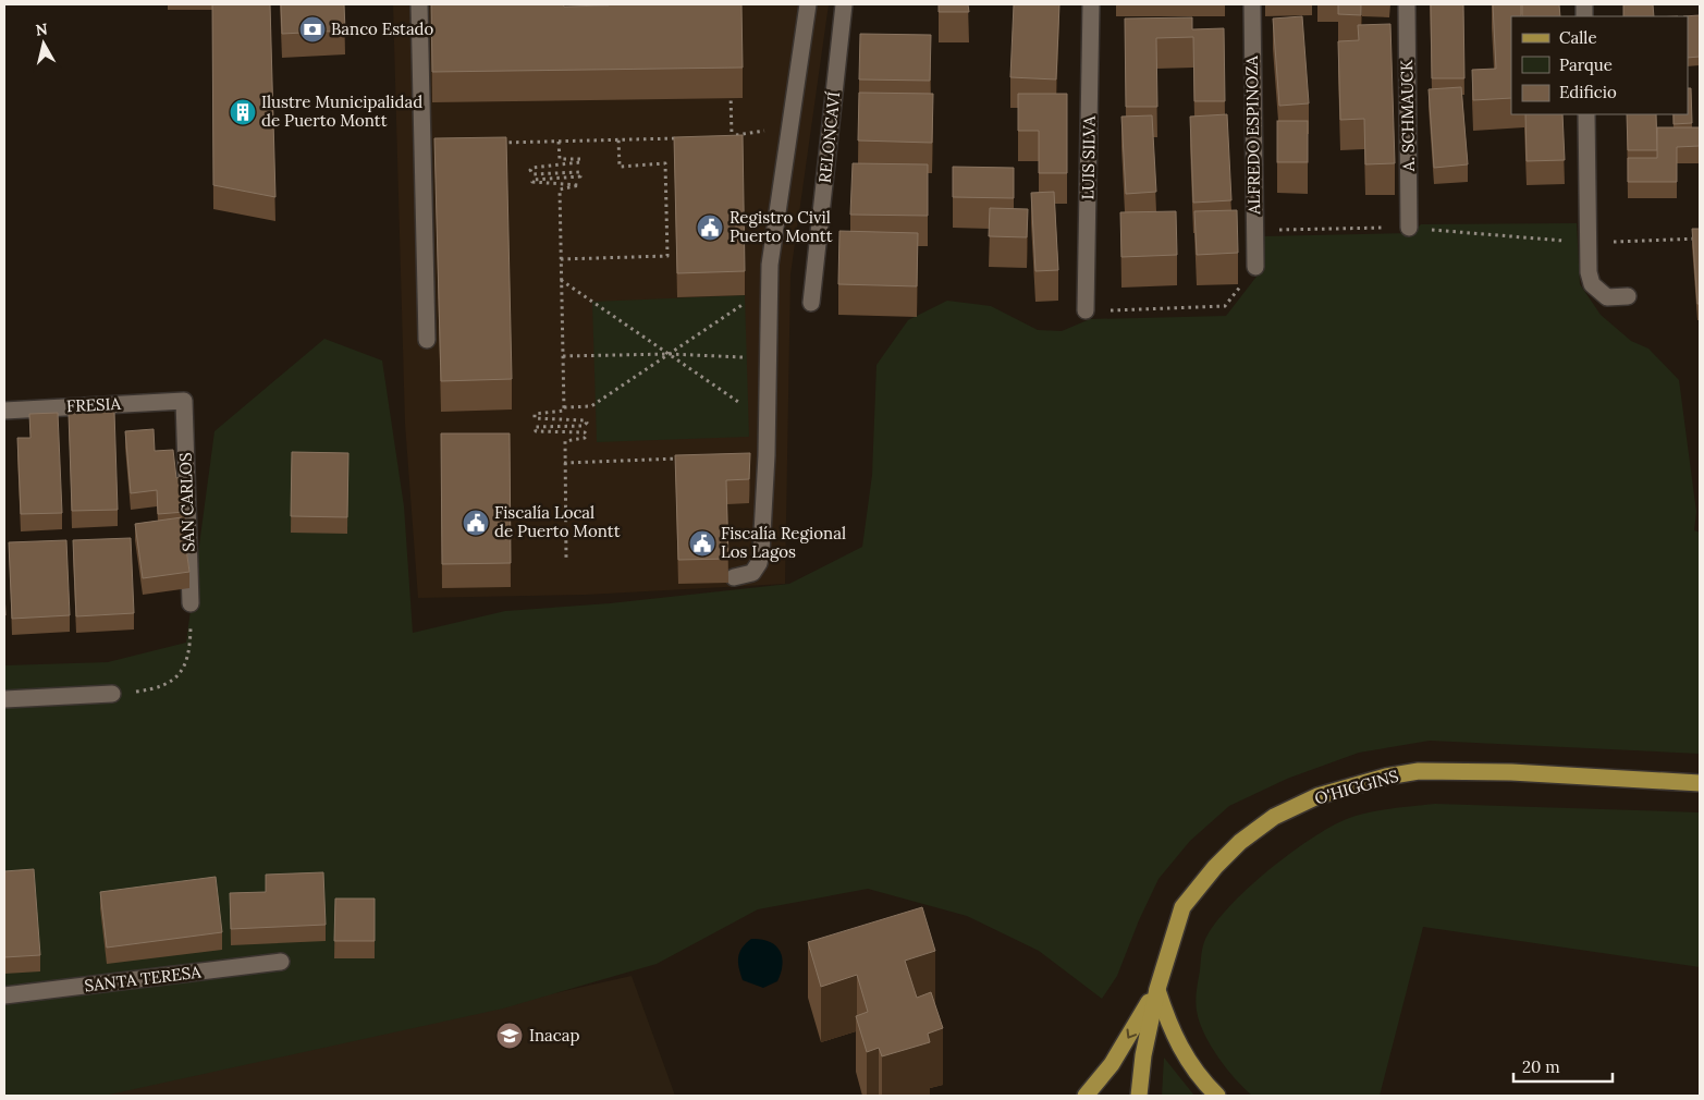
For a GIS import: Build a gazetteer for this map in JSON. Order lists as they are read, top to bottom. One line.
{"streets":{"main road":["O'HIGGINS"],"street":["A. SCHMAUCK","ALFREDO ESPINOZA","RELONCAVÍ","LUIS SILVA","FRESIA","SAN CARLOS","SANTA TERESA"]},"crossings":[["FRESIA","SAN CARLOS"]],"places":{"bank":["Banco Estado"],"building":["Ilustre Municipalidad de Puerto Montt"],"public building":["Registro Civil Puerto Montt","Fiscalía Local de Puerto Montt","Fiscalía Regional Los Lagos"],"school or university":["Inacap"]},"legend":["Calle","Parque","Edificio"],"scale_bar":"20 m","north":"top"}
